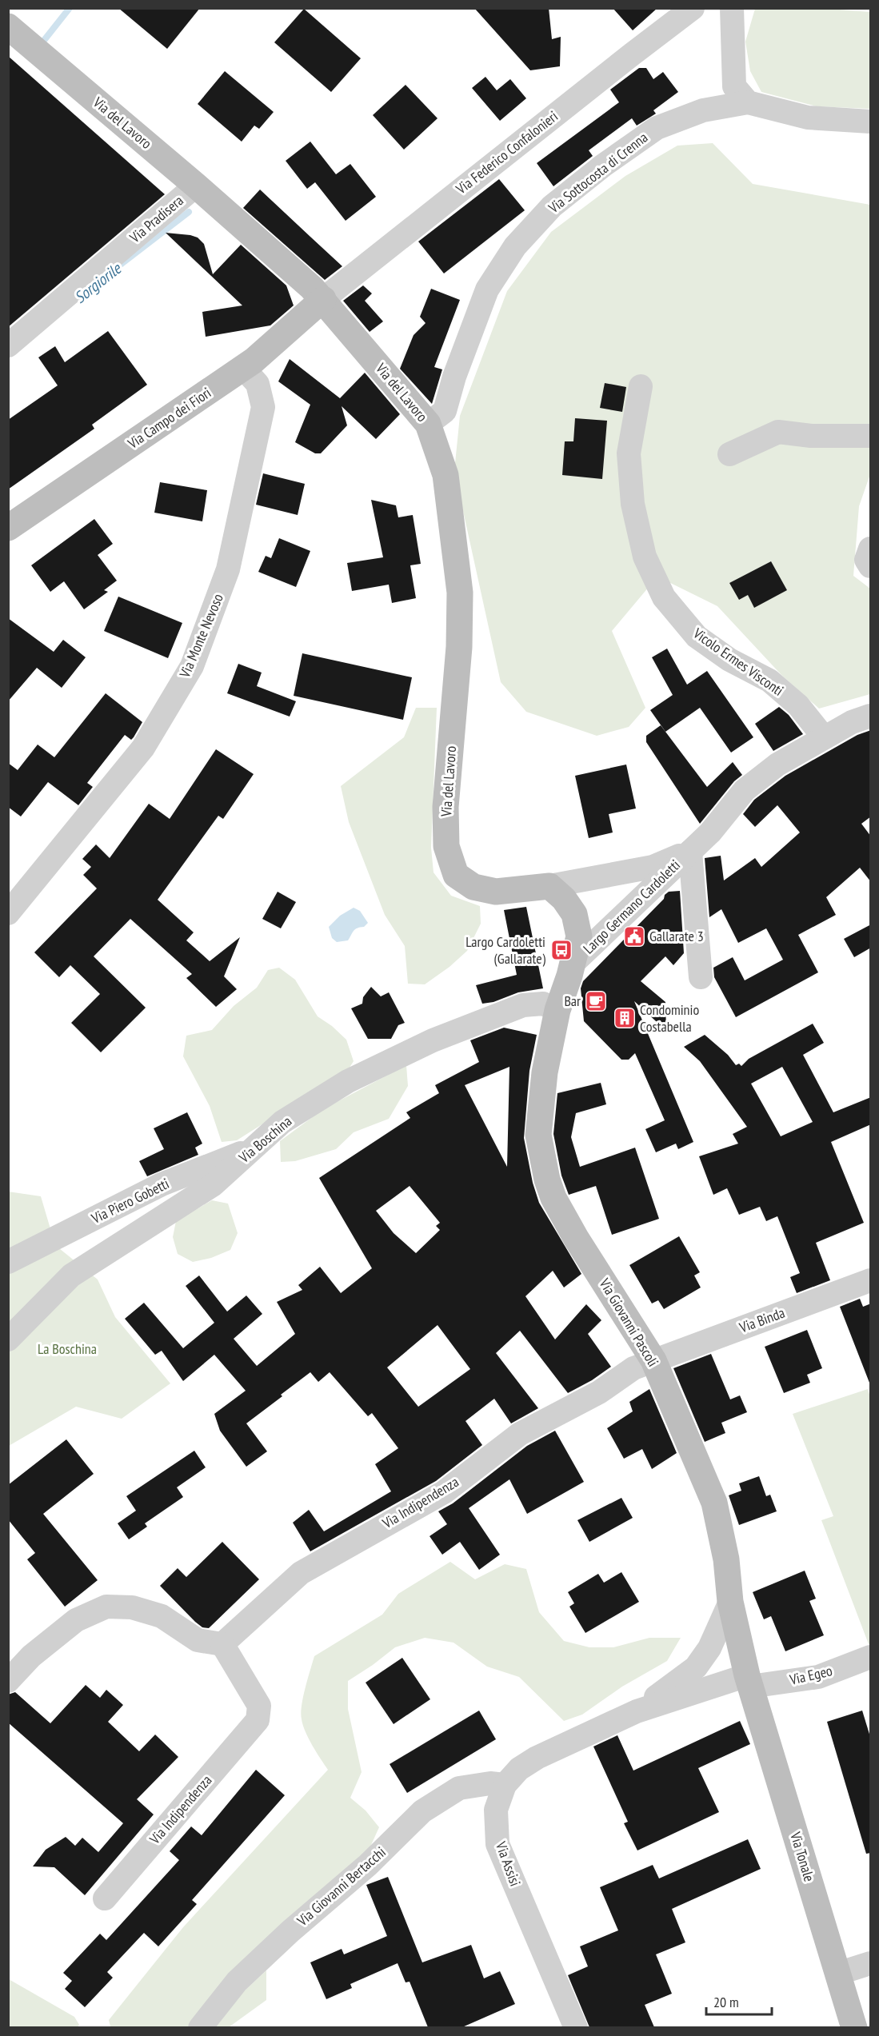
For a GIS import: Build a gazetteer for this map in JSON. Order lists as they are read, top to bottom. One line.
{"streets":{"street":["Via del Lavoro","Via Federico Confalonieri","Via Sottocosta di Crenna","Via Pradisera","Via Campo dei Fiori","Via Monte Nevoso","Vicolo Ermes Visconti","Largo Germano Cardoletti","Via Boschina","Via Piero Gobetti","Via Binda","Via Giovanni Pascoli","Via Indipendenza","Via Egeo","Via Tonale","Via Assisi","Via Giovanni Bertacchi"]},"crossings":[["Via del Lavoro","Via Federico Confalonieri"],["Via del Lavoro","Via Sottocosta di Crenna"],["Via del Lavoro","Via Pradisera"],["Via del Lavoro","Via Campo dei Fiori"],["Via del Lavoro","Largo Germano Cardoletti"],["Via Federico Confalonieri","Via Campo dei Fiori"],["Via Campo dei Fiori","Via Monte Nevoso"],["Largo Germano Cardoletti","Via Giovanni Pascoli"],["Via Boschina","Via Piero Gobetti"],["Via Boschina","Via Giovanni Pascoli"],["Via Binda","Via Giovanni Pascoli"],["Via Binda","Via Indipendenza"],["Via Giovanni Pascoli","Via Indipendenza"],["Via Giovanni Pascoli","Via Egeo"],["Via Giovanni Pascoli","Via Tonale"],["Via Giovanni Pascoli","Via Assisi"],["Via Egeo","Via Tonale"],["Via Egeo","Via Assisi"],["Via Tonale","Via Assisi"],["Via Assisi","Via Giovanni Bertacchi"]],"water":["Sorgiorile"],"parks":["La Boschina"],"places":{"public building":["Gallarate 3"],"bus stop":["Largo Cardoletti (Gallarate)"],"cafe":["Bar"],"building":["Condominio Costabella"]},"scale_bar":"20 m"}
